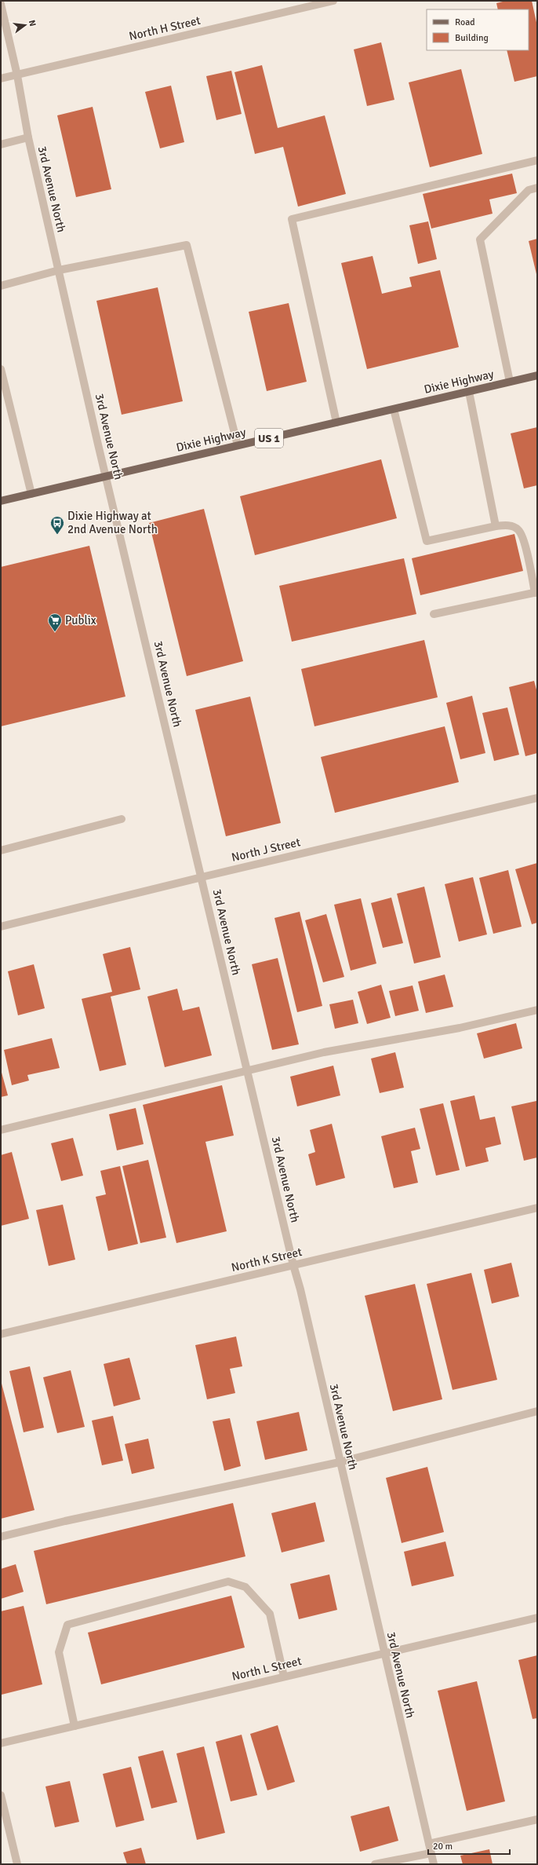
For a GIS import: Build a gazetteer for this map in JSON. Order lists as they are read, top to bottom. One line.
{"streets":{"main road":["Dixie Highway","US 1"],"street":["North H Street","3rd Avenue North","North J Street","North K Street","North L Street"]},"crossings":[["North H Street","3rd Avenue North"],["3rd Avenue North","Dixie Highway"],["3rd Avenue North","North J Street"],["3rd Avenue North","North K Street"],["3rd Avenue North","North L Street"]],"places":{"bus stop":["Dixie Highway at 2nd Avenue North"],"supermarket":["Publix"]},"legend":["Road","Building"],"scale_bar":"20 m","north":"right"}
